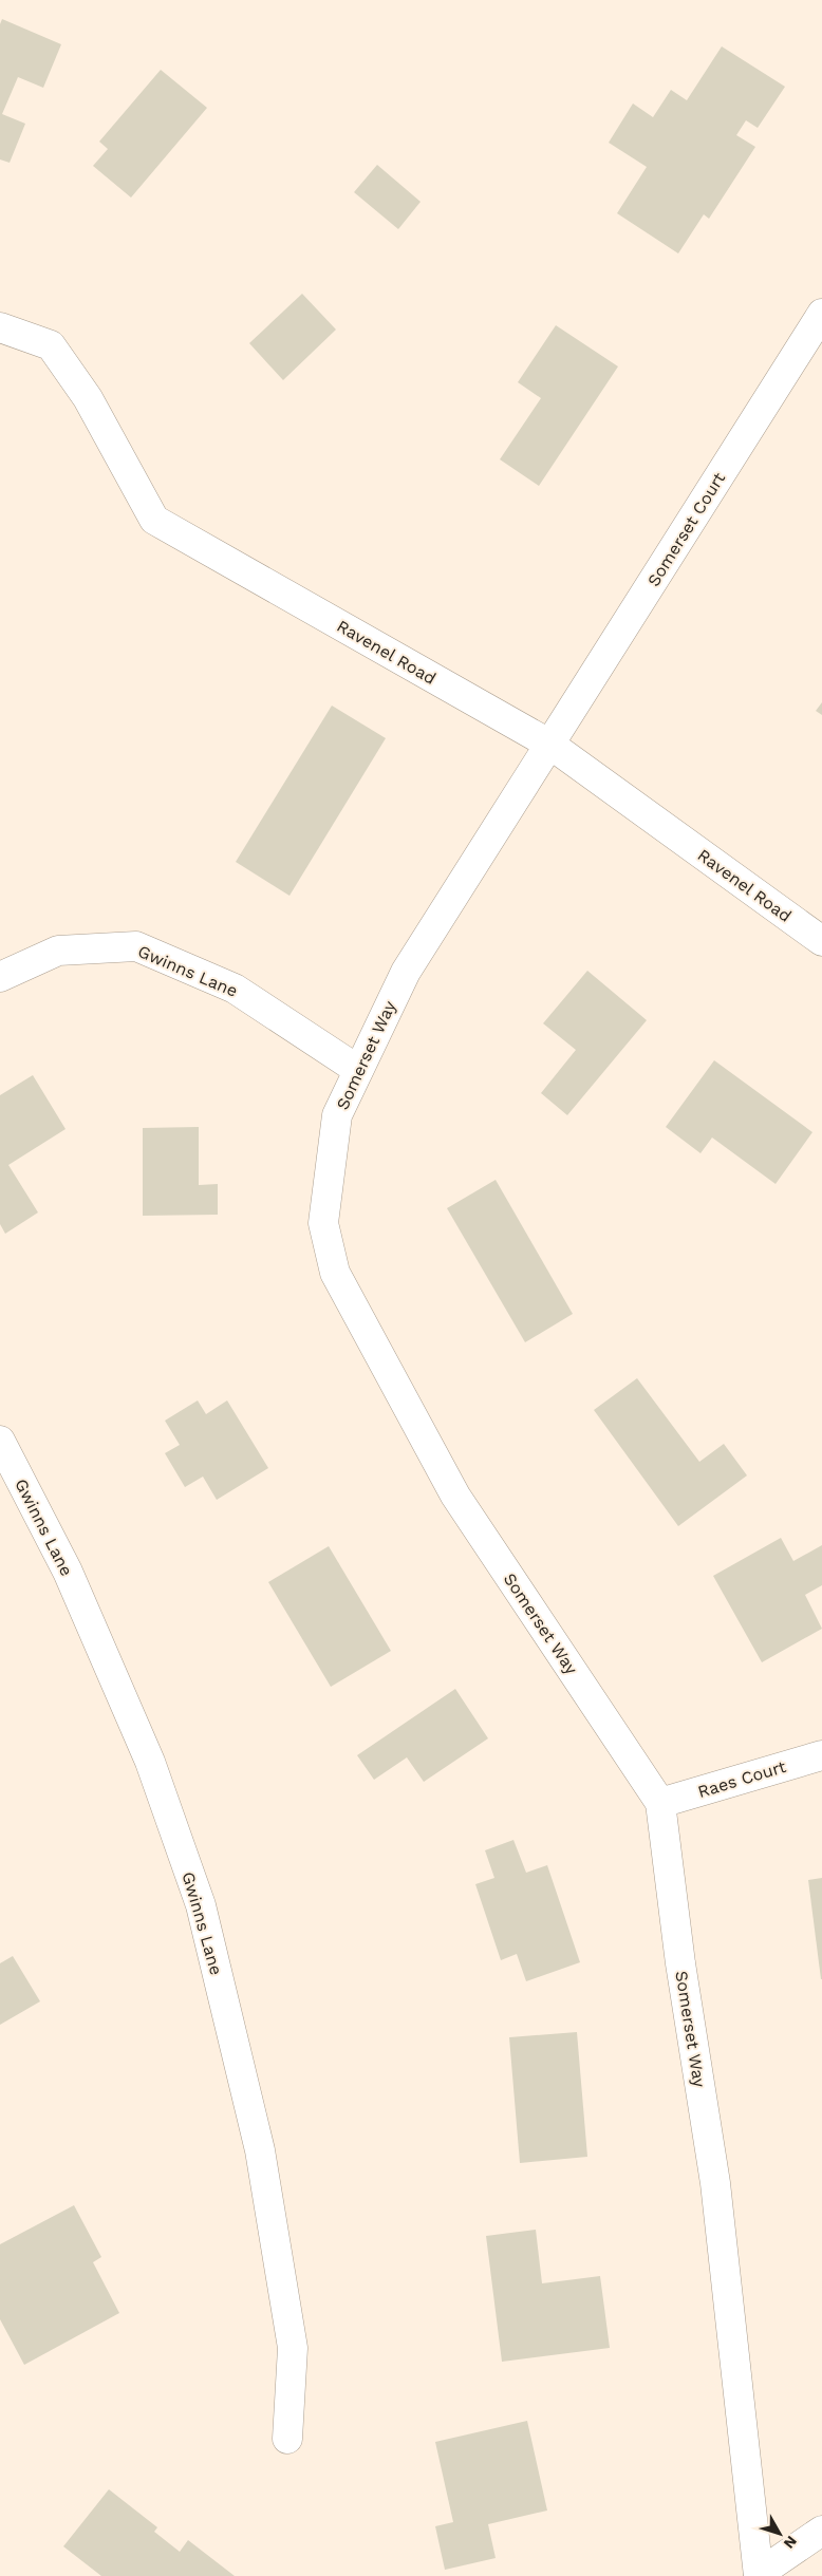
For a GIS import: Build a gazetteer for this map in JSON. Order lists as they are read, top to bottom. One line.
{"streets":{"street":["Somerset Court","Ravenel Road","Gwinns Lane","Somerset Way","Raes Court"]},"crossings":[["Somerset Court","Ravenel Road"],["Somerset Court","Somerset Way"],["Ravenel Road","Somerset Way"],["Gwinns Lane","Somerset Way"],["Somerset Way","Raes Court"]],"north":"bottom right"}
